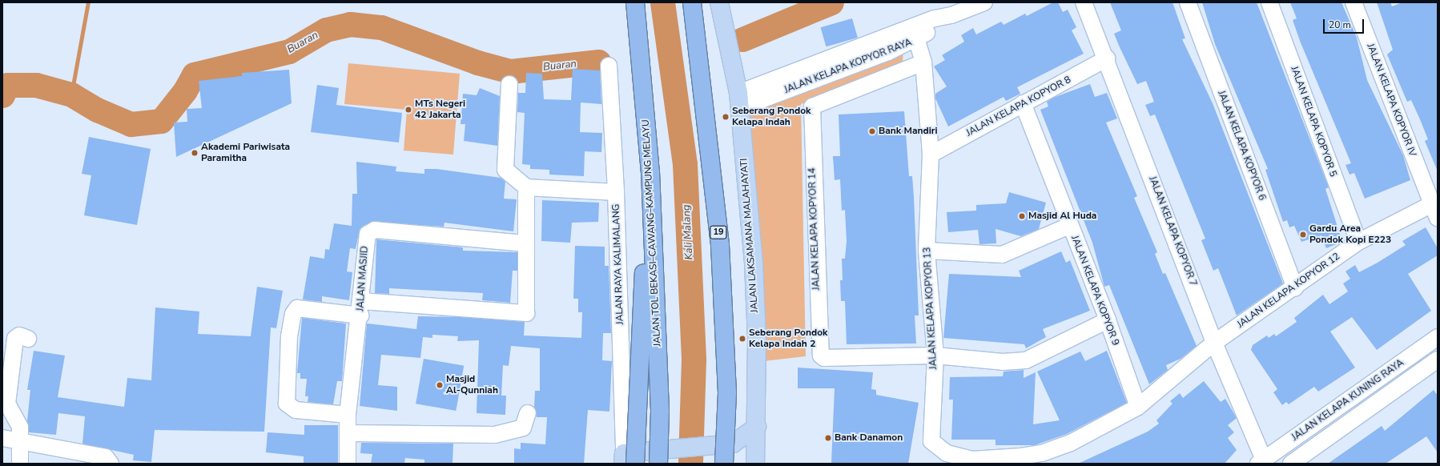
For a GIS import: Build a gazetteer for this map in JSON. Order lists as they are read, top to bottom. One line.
{"streets":{"highway":["19","JALAN TOL BEKASI–CAWANG–KAMPUNG MELAYU"],"main road":["JALAN LAKSAMANA MALAHAYATI"],"street":["JALAN KELAPA KOPYOR RAYA","JALAN KELAPA KOPYOR IV","JALAN KELAPA KOPYOR 8","JALAN KELAPA KOPYOR 5","JALAN KELAPA KOPYOR 6","JALAN KELAPA KOPYOR 14","JALAN KELAPA KOPYOR 7","JALAN RAYA KALIMALANG","JALAN MASJID","JALAN KELAPA KOPYOR 9","JALAN KELAPA KOPYOR 12","JALAN KELAPA KOPYOR 13","JALAN KELAPA KUNING RAYA"]},"crossings":[["JALAN KELAPA KOPYOR RAYA","JALAN LAKSAMANA MALAHAYATI"],["JALAN KELAPA KOPYOR RAYA","JALAN KELAPA KOPYOR 13"],["JALAN KELAPA KOPYOR IV","JALAN KELAPA KOPYOR 12"],["JALAN KELAPA KOPYOR 8","JALAN KELAPA KOPYOR 7"],["JALAN KELAPA KOPYOR 8","JALAN KELAPA KOPYOR 9"],["JALAN KELAPA KOPYOR 8","JALAN KELAPA KOPYOR 13"],["JALAN KELAPA KOPYOR 5","JALAN KELAPA KOPYOR 12"],["JALAN KELAPA KOPYOR 6","JALAN KELAPA KOPYOR 12"],["JALAN KELAPA KOPYOR 14","JALAN KELAPA KOPYOR 13"],["JALAN KELAPA KOPYOR 7","JALAN KELAPA KOPYOR 12"],["JALAN KELAPA KOPYOR 7","JALAN KELAPA KOPYOR 13"],["JALAN KELAPA KOPYOR 7","JALAN KELAPA KUNING RAYA"],["JALAN KELAPA KOPYOR 9","JALAN KELAPA KOPYOR 13"],["JALAN KELAPA KOPYOR 12","JALAN KELAPA KOPYOR 13"]],"water":["Buaran","Kali Malang"],"places":["MTs Negeri 42 Jakarta","Seberang Pondok Kelapa Indah","Bank Mandiri","Akademi Pariwisata Paramitha","Masjid Al Huda","Gardu Area Pondok Kopi E223","Seberang Pondok Kelapa Indah 2","Masjid Al-Qunniah","Bank Danamon"],"scale_bar":"20 m"}
